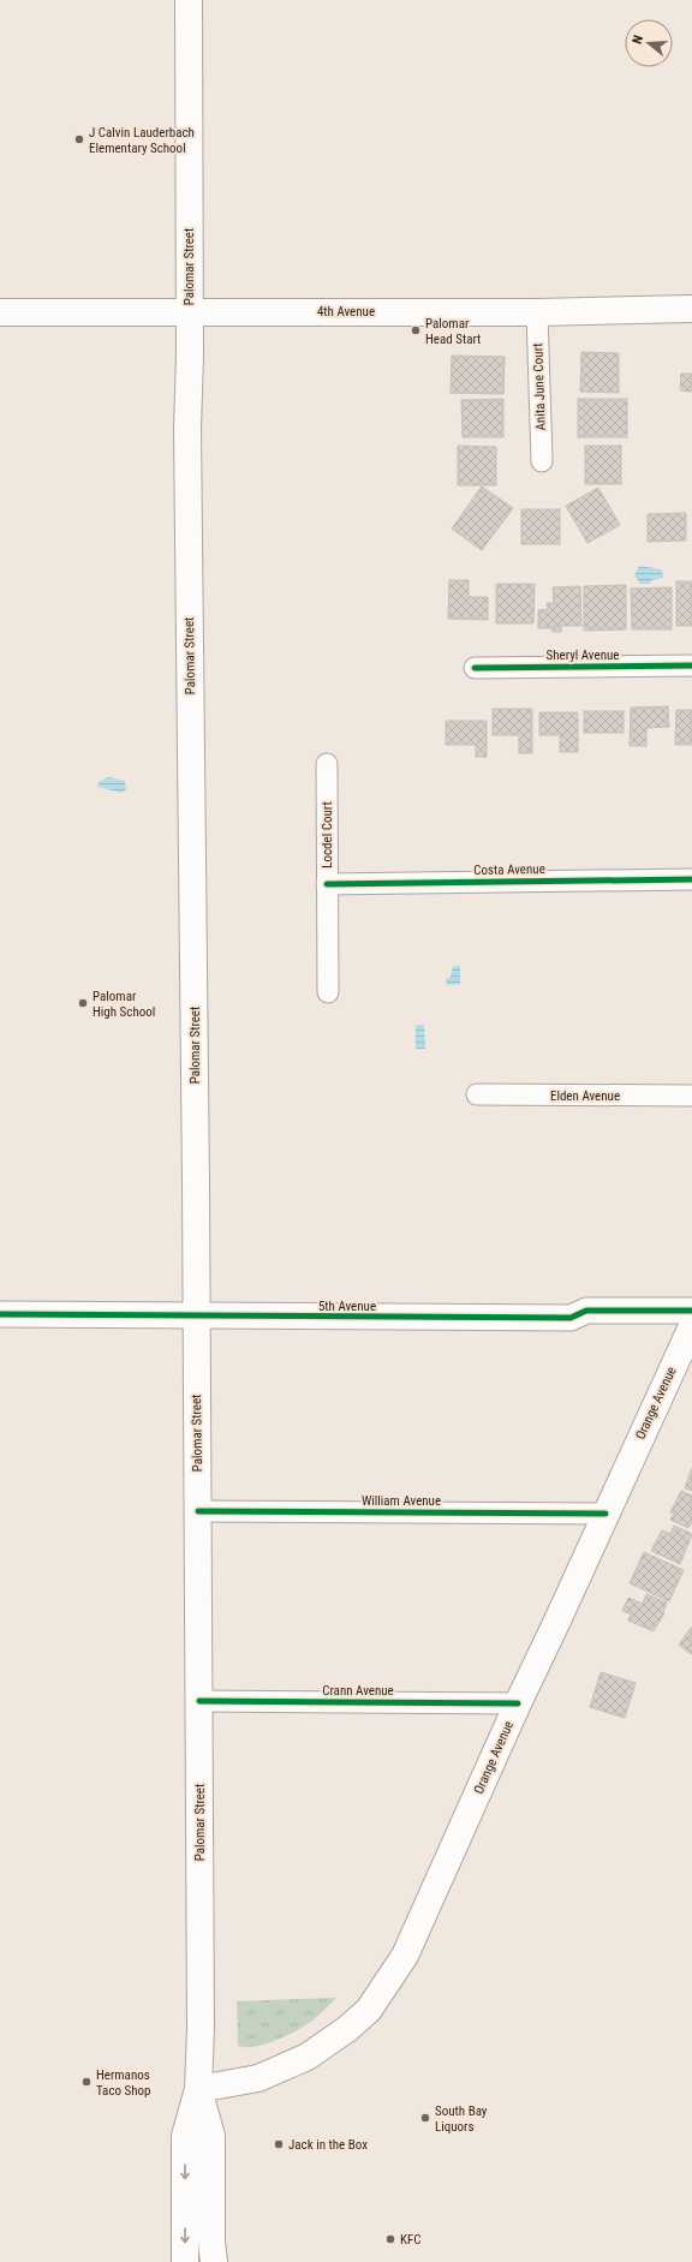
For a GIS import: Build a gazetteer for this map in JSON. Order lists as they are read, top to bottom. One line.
{"streets":{"main road":["Palomar Street","4th Avenue","Orange Avenue"],"street":["Anita June Court","Sheryl Avenue","Locdel Court","Costa Avenue","Elden Avenue","5th Avenue","William Avenue","Crann Avenue"]},"crossings":[["Palomar Street","4th Avenue"],["Palomar Street","5th Avenue"],["Palomar Street","Orange Avenue"],["Palomar Street","William Avenue"],["Palomar Street","Crann Avenue"],["4th Avenue","Anita June Court"],["Locdel Court","Costa Avenue"],["Orange Avenue","William Avenue"],["Orange Avenue","Crann Avenue"]],"places":["J Calvin Lauderbach Elementary School","Palomar Head Start","Palomar High School","Hermanos Taco Shop","South Bay Liquors","Jack in the Box","KFC"],"north":"left"}
